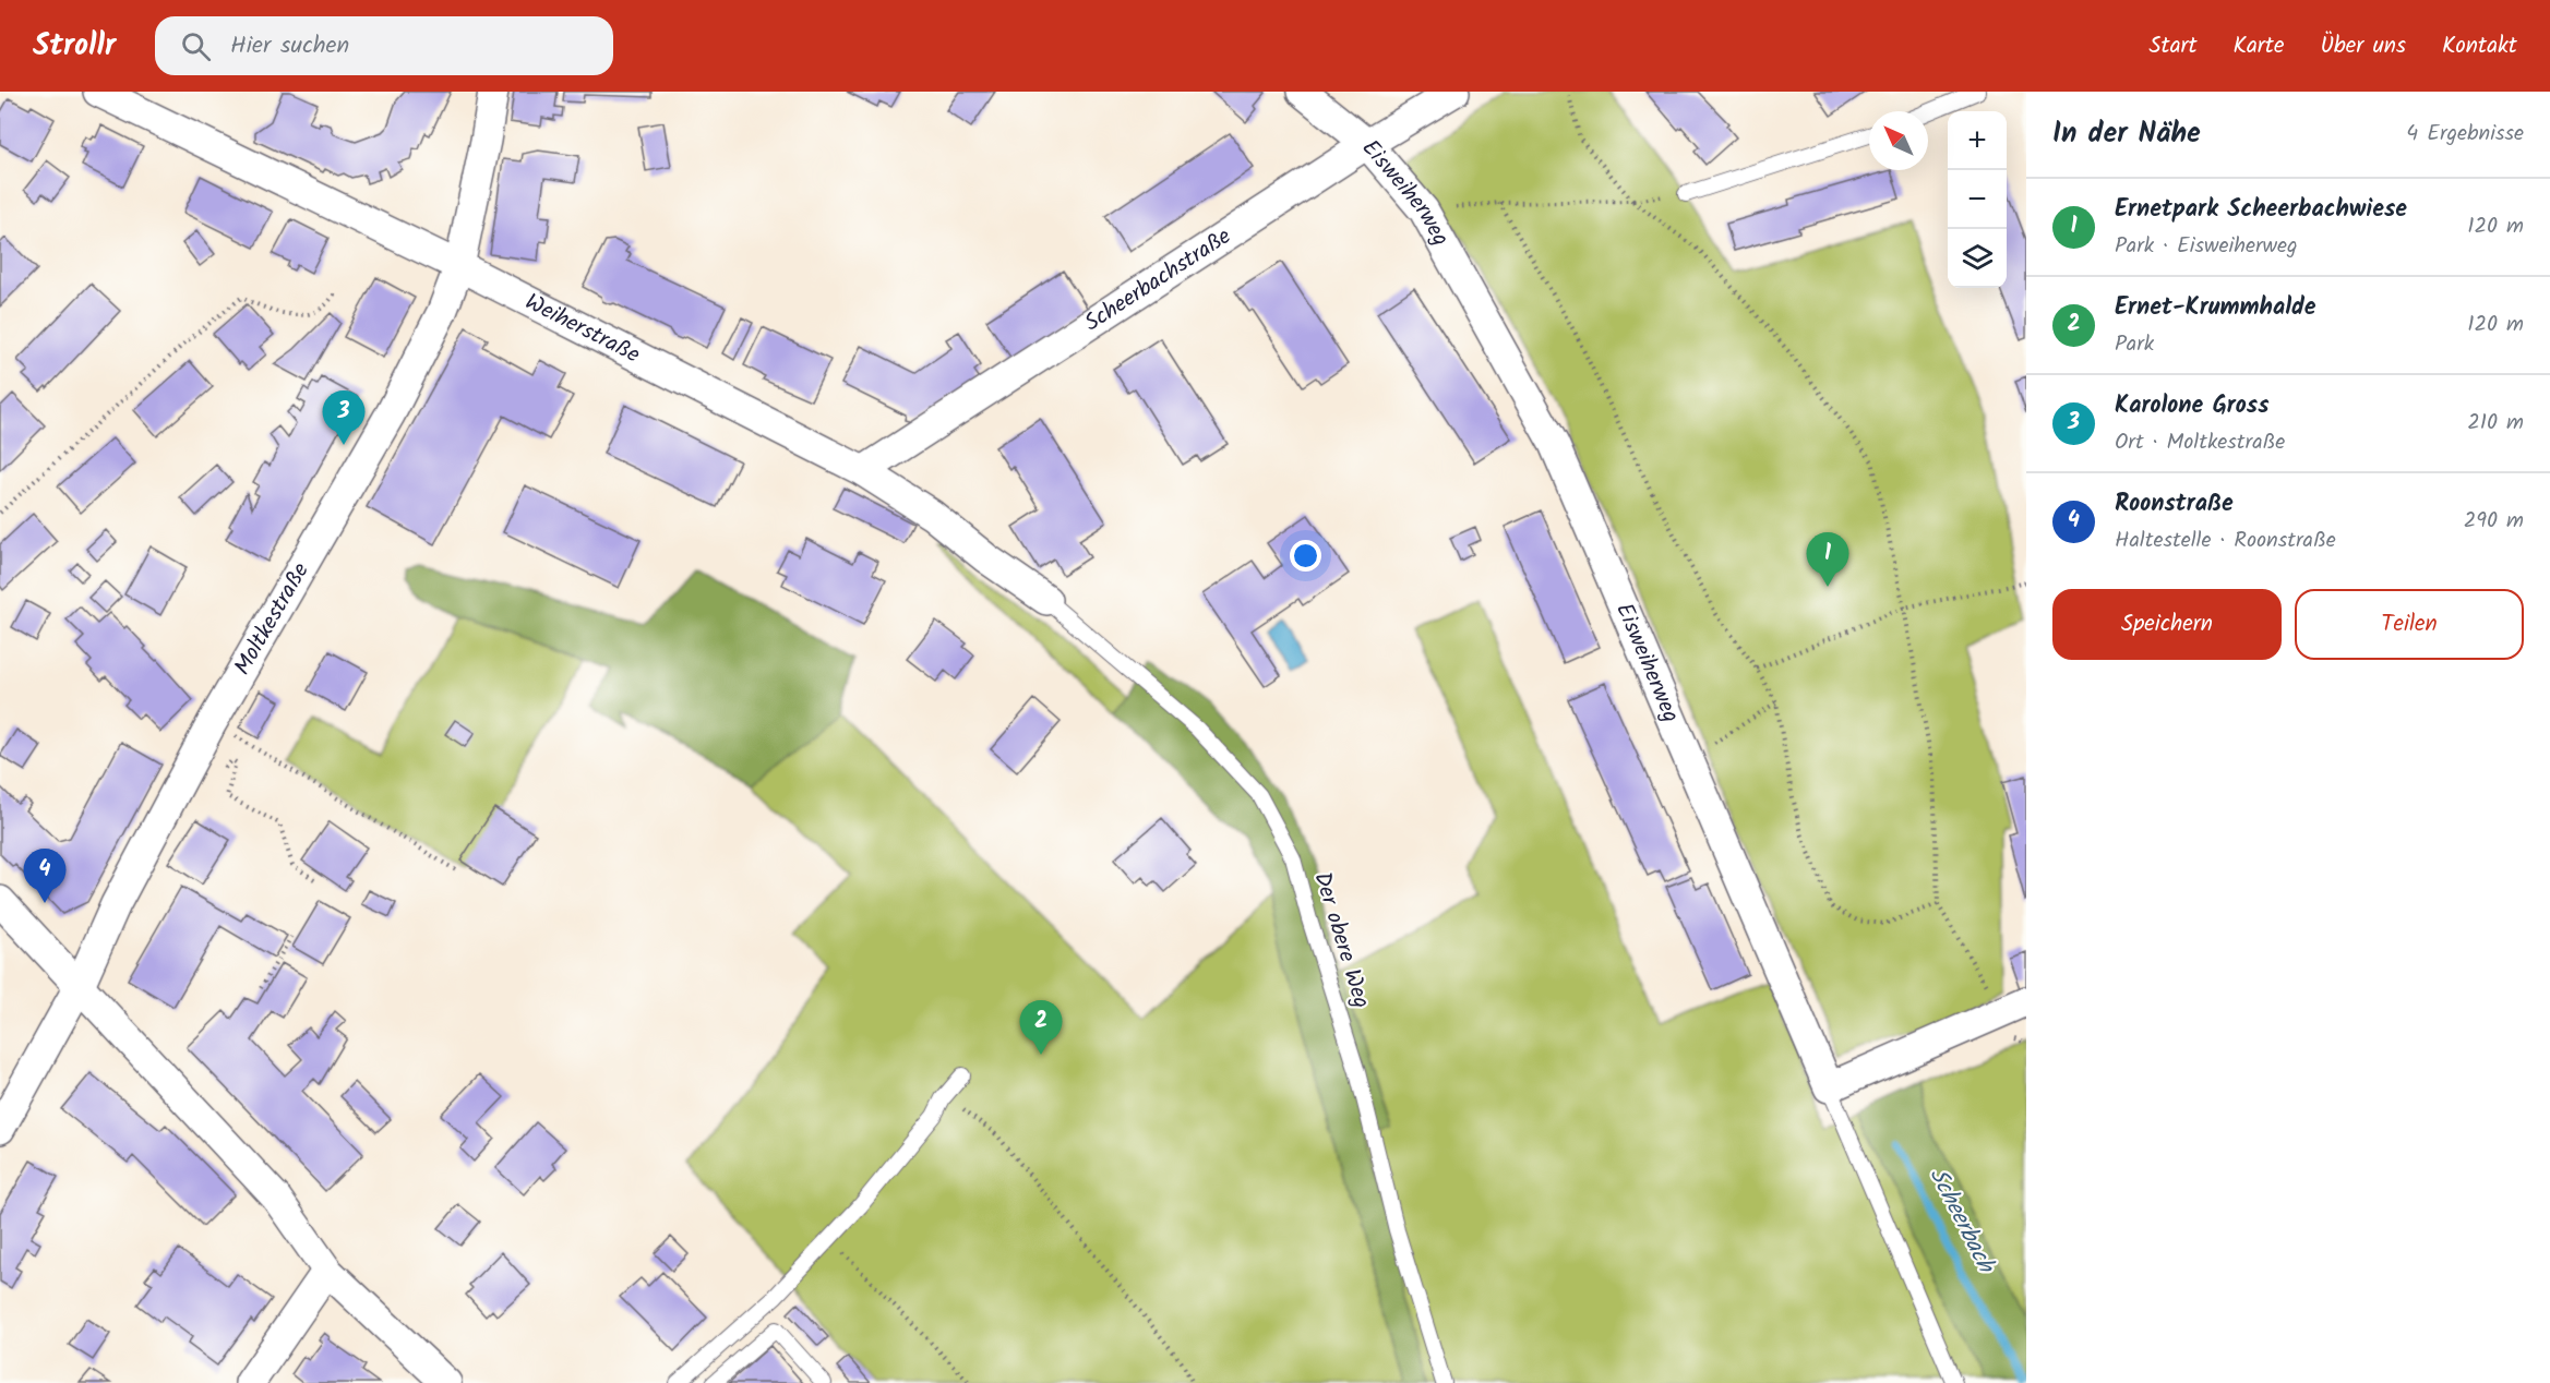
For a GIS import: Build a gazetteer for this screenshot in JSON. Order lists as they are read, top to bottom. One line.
{"streets":{"street":["Eisweiherweg","Scheerbachstraße","Weiherstraße","Moltkestraße"],"lane":["Der obere Weg"]},"crossings":[["Eisweiherweg","Scheerbachstraße"],["Scheerbachstraße","Weiherstraße"],["Weiherstraße","Moltkestraße"],["Weiherstraße","Der obere Weg"]],"water":["Scheerbach"],"north":"top left","page":{"header":"Strollr","search":"Hier suchen","nav":["Start","Karte","Über uns","Kontakt"],"heading":["In der Nähe","4 Ergebnisse"],"map_buttons":["+","−"],"list":[{"mark":"1","name":"Ernetpark Scheerbachwiese","note":"Park · Eisweiherweg","value":"120 m"},{"mark":"2","name":"Ernet-Krummhalde","note":"Park","value":"120 m"},{"mark":"3","name":"Karolone Gross","note":"Ort · Moltkestraße","value":"210 m"},{"mark":"4","name":"Roonstraße","note":"Haltestelle · Roonstraße","value":"290 m"}],"pins":["3","1","4","2"],"buttons":["Speichern","Teilen"]}}
